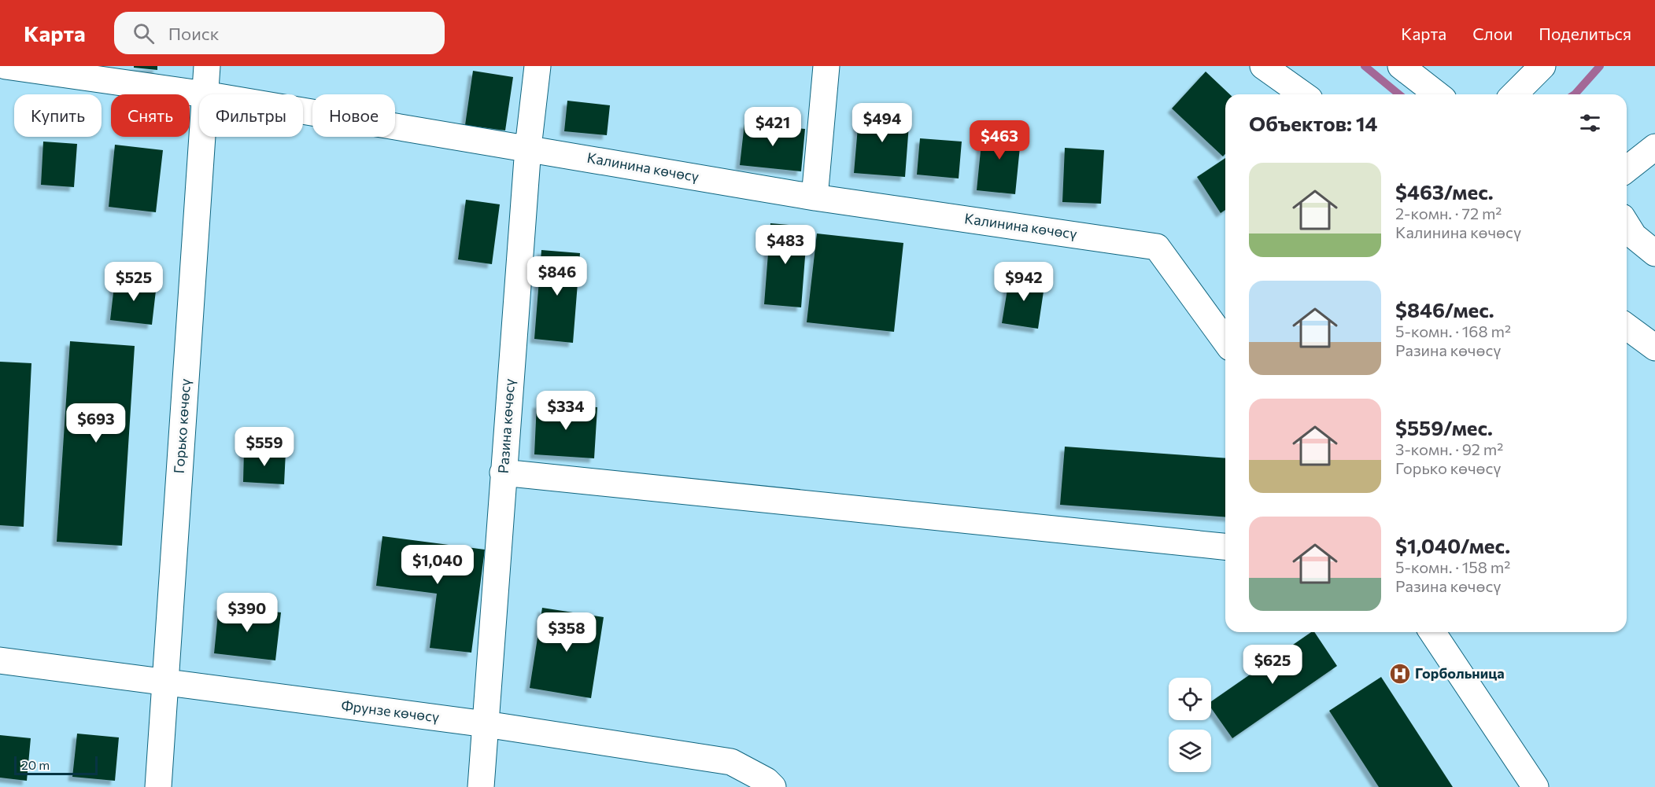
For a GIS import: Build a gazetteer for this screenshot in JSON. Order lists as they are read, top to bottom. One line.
{"streets":{"street":["Калинина көчөсү","Горько көчөсү","Разина көчөсү","Фрунзе көчөсү"]},"crossings":[["Калинина көчөсү","Горько көчөсү"],["Калинина көчөсү","Разина көчөсү"],["Горько көчөсү","Фрунзе көчөсү"],["Разина көчөсү","Фрунзе көчөсү"]],"places":{"hospital":["Горбольница"]},"scale_bar":"20 m","page":{"header":"Карта","search":"Поиск","nav":["Карта","Слои","Поделиться"],"chip":["Купить","Снять","Фильтры","Новое"],"heading":"Объектов: 14","price":["$494","$421","$463","$483","$846","$525","$942","$334","$693","$559","$1,040","$390","$358","$625"],"list":[{"name":"$463/мес.","note":"2-комн. · 72 m² · Калинина көчөсү"},{"name":"$846/мес.","note":"5-комн. · 168 m² · Разина көчөсү"},{"name":"$559/мес.","note":"3-комн. · 92 m² · Горько көчөсү"},{"name":"$1,040/мес.","note":"5-комн. · 158 m² · Разина көчөсү"}],"scale":"20 m"}}
